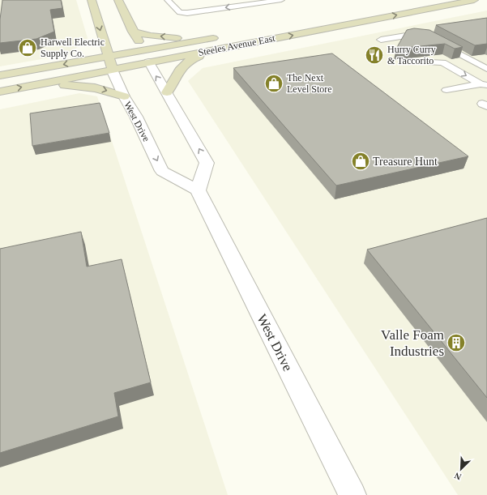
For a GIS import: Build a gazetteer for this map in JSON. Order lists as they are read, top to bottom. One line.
{"streets":{"main road":["Steeles Avenue East"],"street":["West Drive"]},"crossings":[["Steeles Avenue East","West Drive"]],"places":{"shop":["Harwell Electric Supply Co.","The Next Level Store","Treasure Hunt"],"restaurant":["Hurry Curry & Taccorito"],"building":["Valle Foam Industries"]},"north":"bottom left"}
